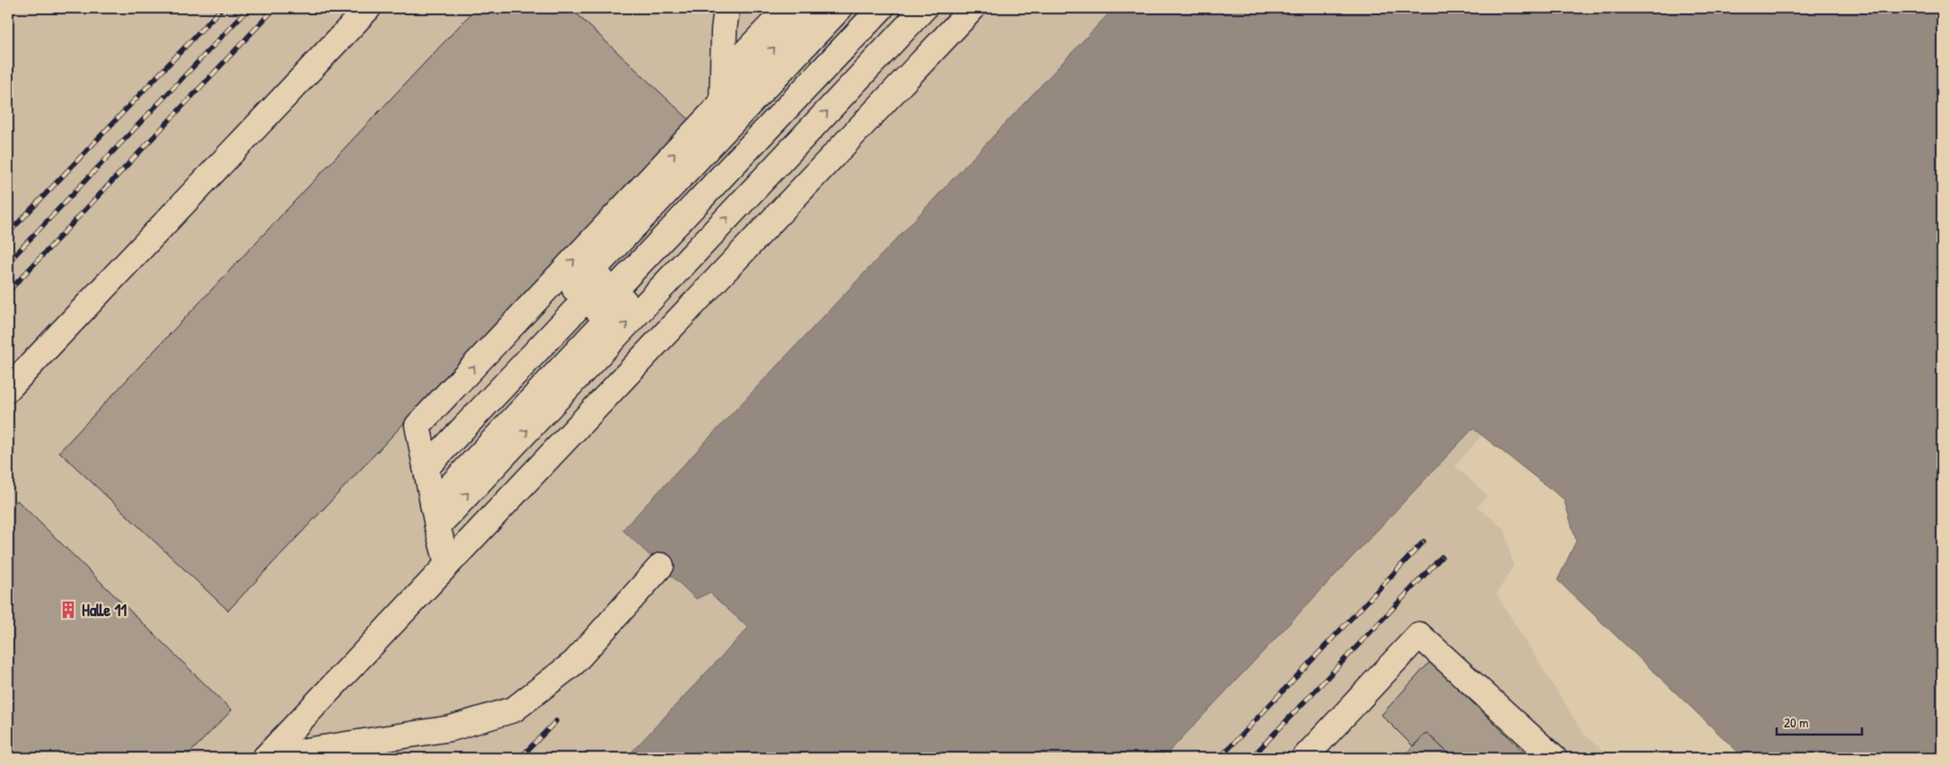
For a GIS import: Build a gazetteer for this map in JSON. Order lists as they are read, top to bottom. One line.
{"places":{"building":["Halle 11"]},"scale_bar":"20 m"}
